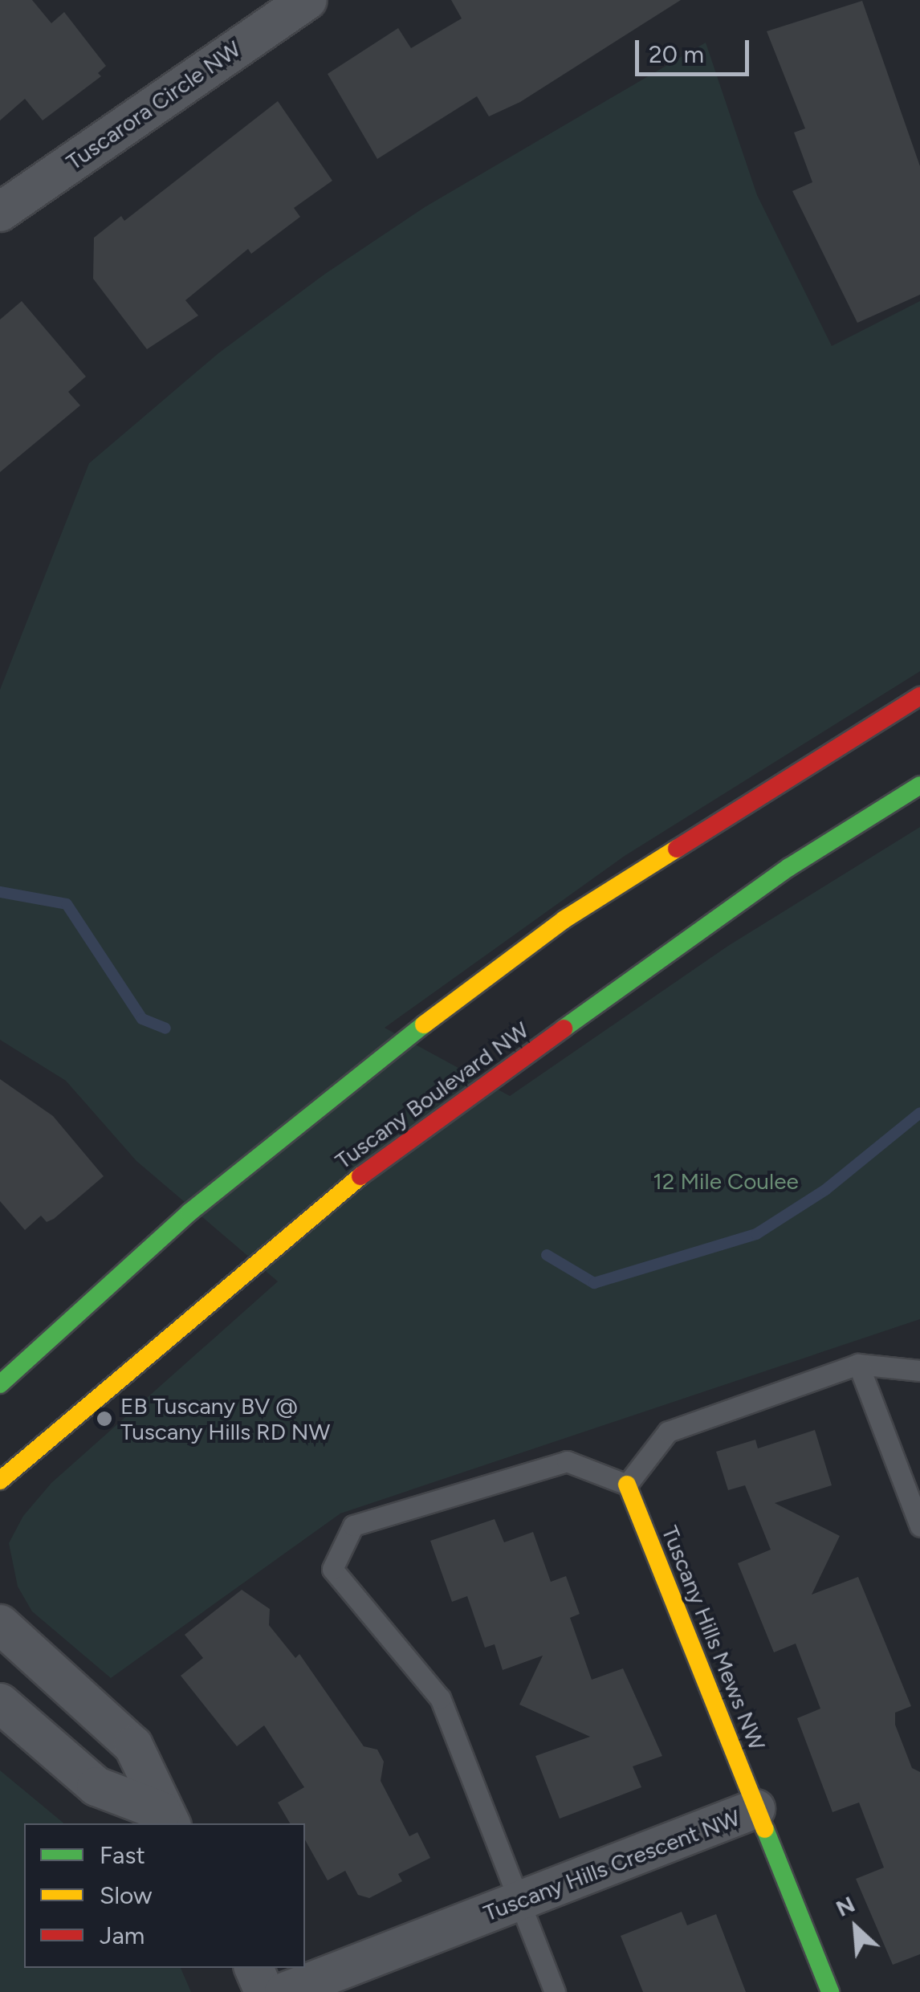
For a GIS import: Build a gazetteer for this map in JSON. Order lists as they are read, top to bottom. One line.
{"streets":{"street":["Tuscarora Circle NW","Tuscany Boulevard NW","Tuscany Hills Mews NW","Tuscany Hills Crescent NW"]},"crossings":[["Tuscany Hills Mews NW","Tuscany Hills Crescent NW"]],"parks":["12 Mile Coulee"],"places":["EB Tuscany BV @ Tuscany Hills RD NW"],"legend":["Fast","Slow","Jam"],"scale_bar":"20 m","north":"top left"}
